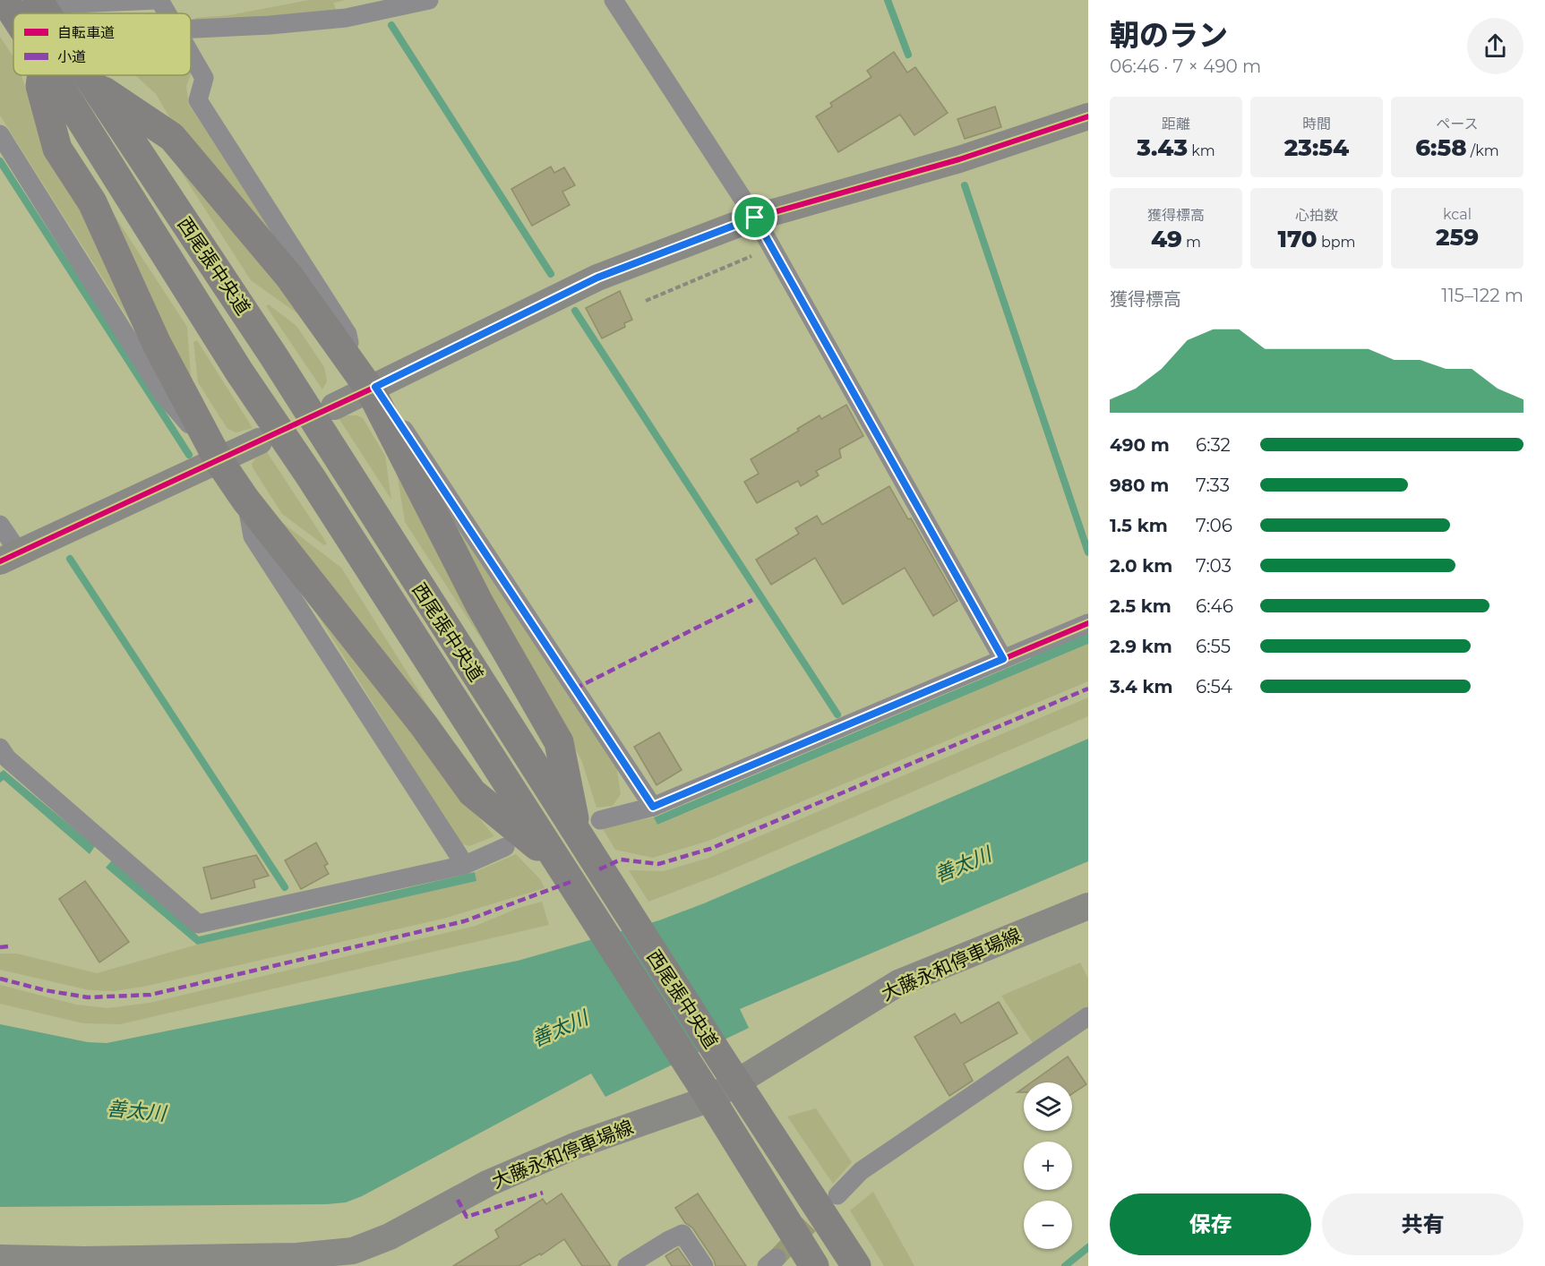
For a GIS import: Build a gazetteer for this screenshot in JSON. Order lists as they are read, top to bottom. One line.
{"streets":{"main road":["西尾張中央道","大藤永和停車場線"]},"crossings":[["西尾張中央道","大藤永和停車場線"]],"water":["善太川"],"legend":["自転車道","小道"],"page":{"heading":["朝のラン","06:46 · 7 × 490 m"],"stats":[["距離","3.43 km"],["時間","23:54"],["ペース","6:58 /km"],["獲得標高","49 m"],["心拍数","170 bpm"],["kcal","259"]],"chart":["獲得標高","115–122 m"],"list":[{"name":"490 m","note":"6:32"},{"name":"980 m","note":"7:33"},{"name":"1.5 km","note":"7:06"},{"name":"2.0 km","note":"7:03"},{"name":"2.5 km","note":"6:46"},{"name":"2.9 km","note":"6:55"},{"name":"3.4 km","note":"6:54"}],"map_buttons":["+","−"],"buttons":["保存","共有"]}}
